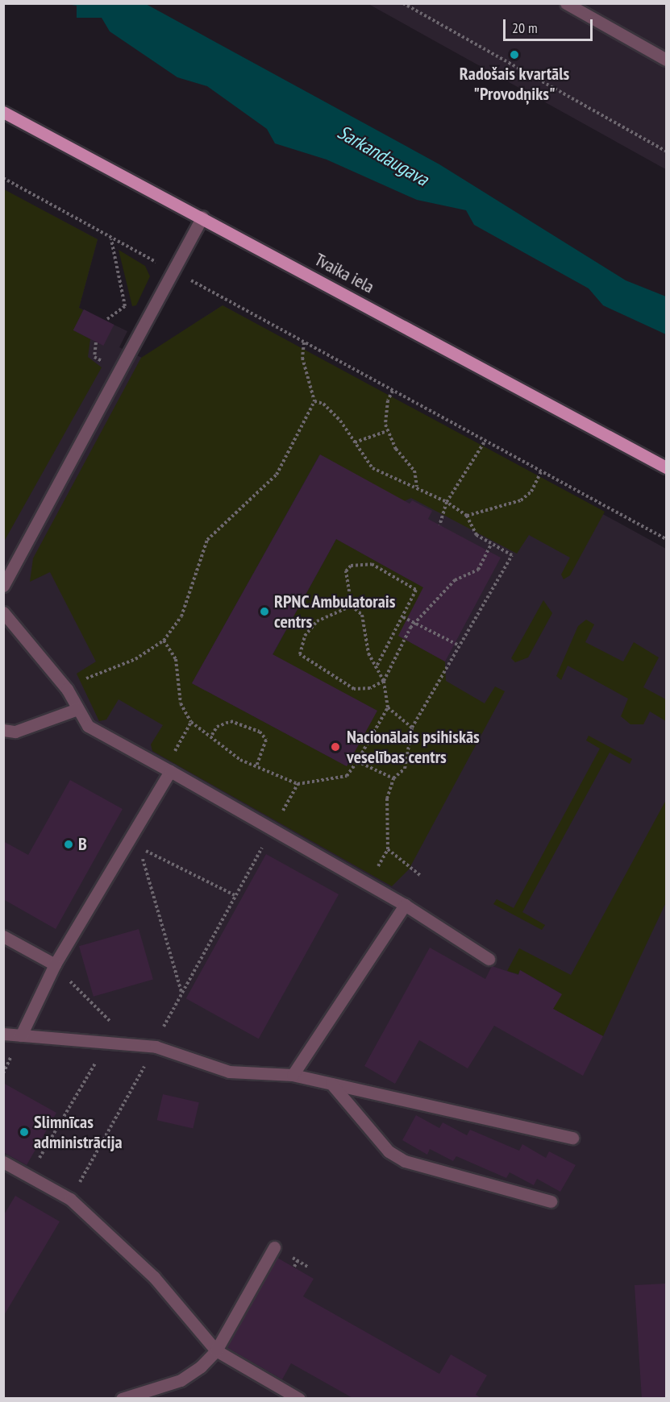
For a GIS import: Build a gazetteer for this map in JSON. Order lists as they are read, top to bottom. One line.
{"streets":{"main road":["Tvaika iela"]},"water":["Sarkandaugava"],"places":["Radošais kvartāls \"Provodņiks\"","RPNC Ambulatorais centrs","Nacionālais psihiskās veselības centrs","B","Slimnīcas administrācija"],"scale_bar":"20 m"}
